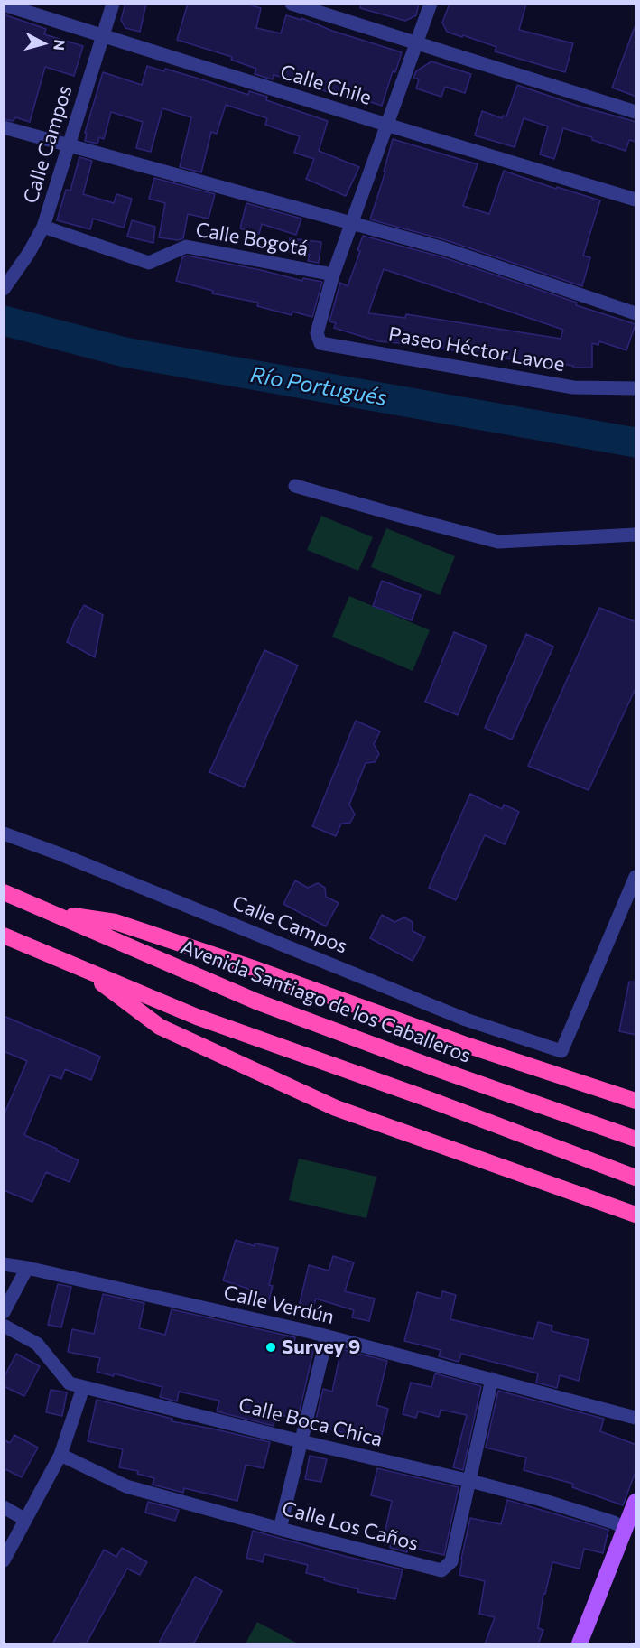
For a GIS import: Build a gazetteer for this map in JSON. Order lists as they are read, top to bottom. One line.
{"streets":{"highway":["Avenida Santiago de los Caballeros"],"street":["Calle Chile","Calle Campos","Calle Bogotá","Paseo Héctor Lavoe","Calle Verdún","Calle Boca Chica","Calle Los Caños"]},"crossings":[["Calle Chile","Calle Campos"],["Calle Campos","Calle Bogotá"],["Calle Bogotá","Paseo Héctor Lavoe"],["Calle Verdún","Calle Los Caños"],["Calle Boca Chica","Calle Los Caños"]],"water":["Río Portugués"],"places":["Survey 9"],"north":"right"}
